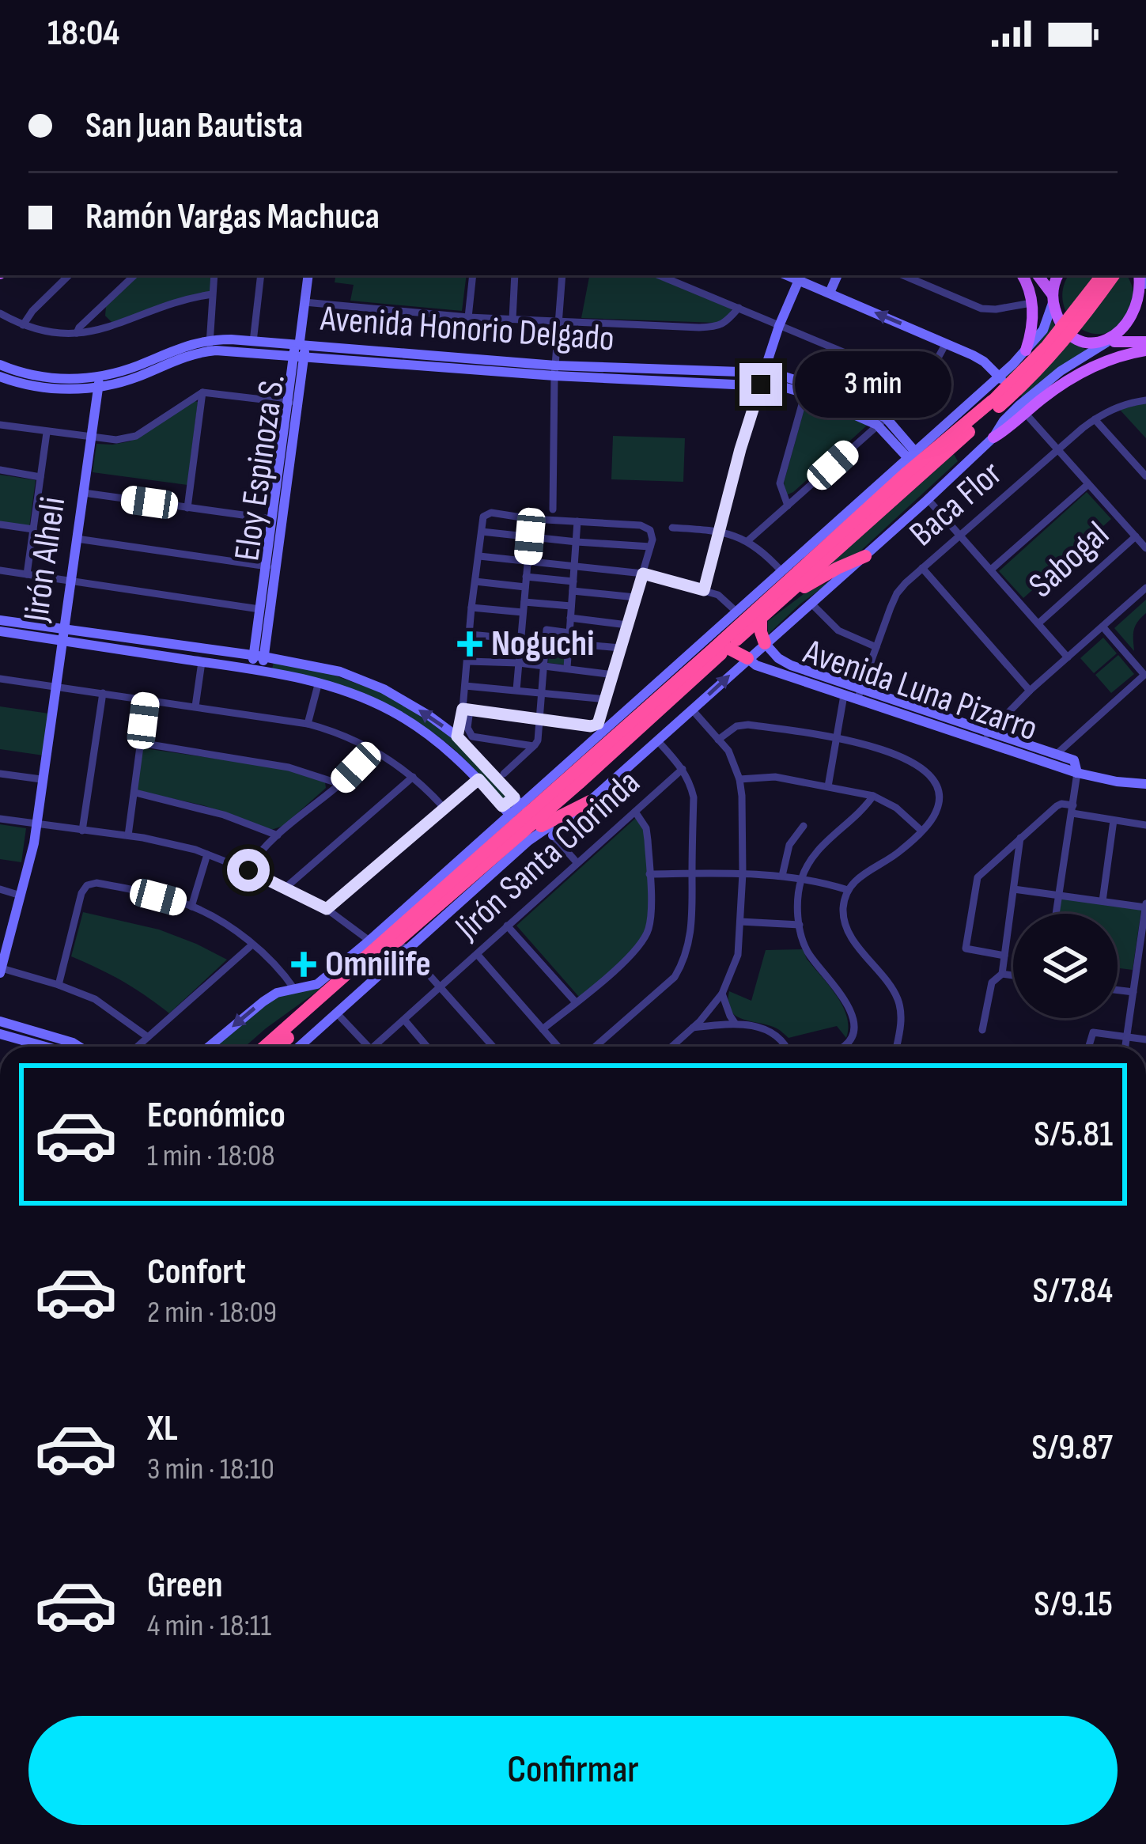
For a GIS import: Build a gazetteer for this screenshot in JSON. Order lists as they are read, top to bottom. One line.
{"streets":{"street":["Avenida Honorio Delgado","Eloy Espinoza S.","Baca Flor","Jirón Alheli","Sabogal","Avenida Luna Pizarro","Jirón Santa Clorinda"]},"crossings":[["Avenida Honorio Delgado","Eloy Espinoza S."],["Avenida Honorio Delgado","Jirón Alheli"],["Baca Flor","Avenida Luna Pizarro"]],"places":{"health":["Noguchi","Omnilife"]},"page":{"status":"18:04","banner":["San Juan Bautista","Ramón Vargas Machuca"],"bubble":"3 min","list":[{"name":"Económico","note":"1 min · 18:08","value":"S/5.81"},{"name":"Confort","note":"2 min · 18:09","value":"S/7.84"},{"name":"XL","note":"3 min · 18:10","value":"S/9.87"},{"name":"Green","note":"4 min · 18:11","value":"S/9.15"}],"buttons":"Confirmar"}}
